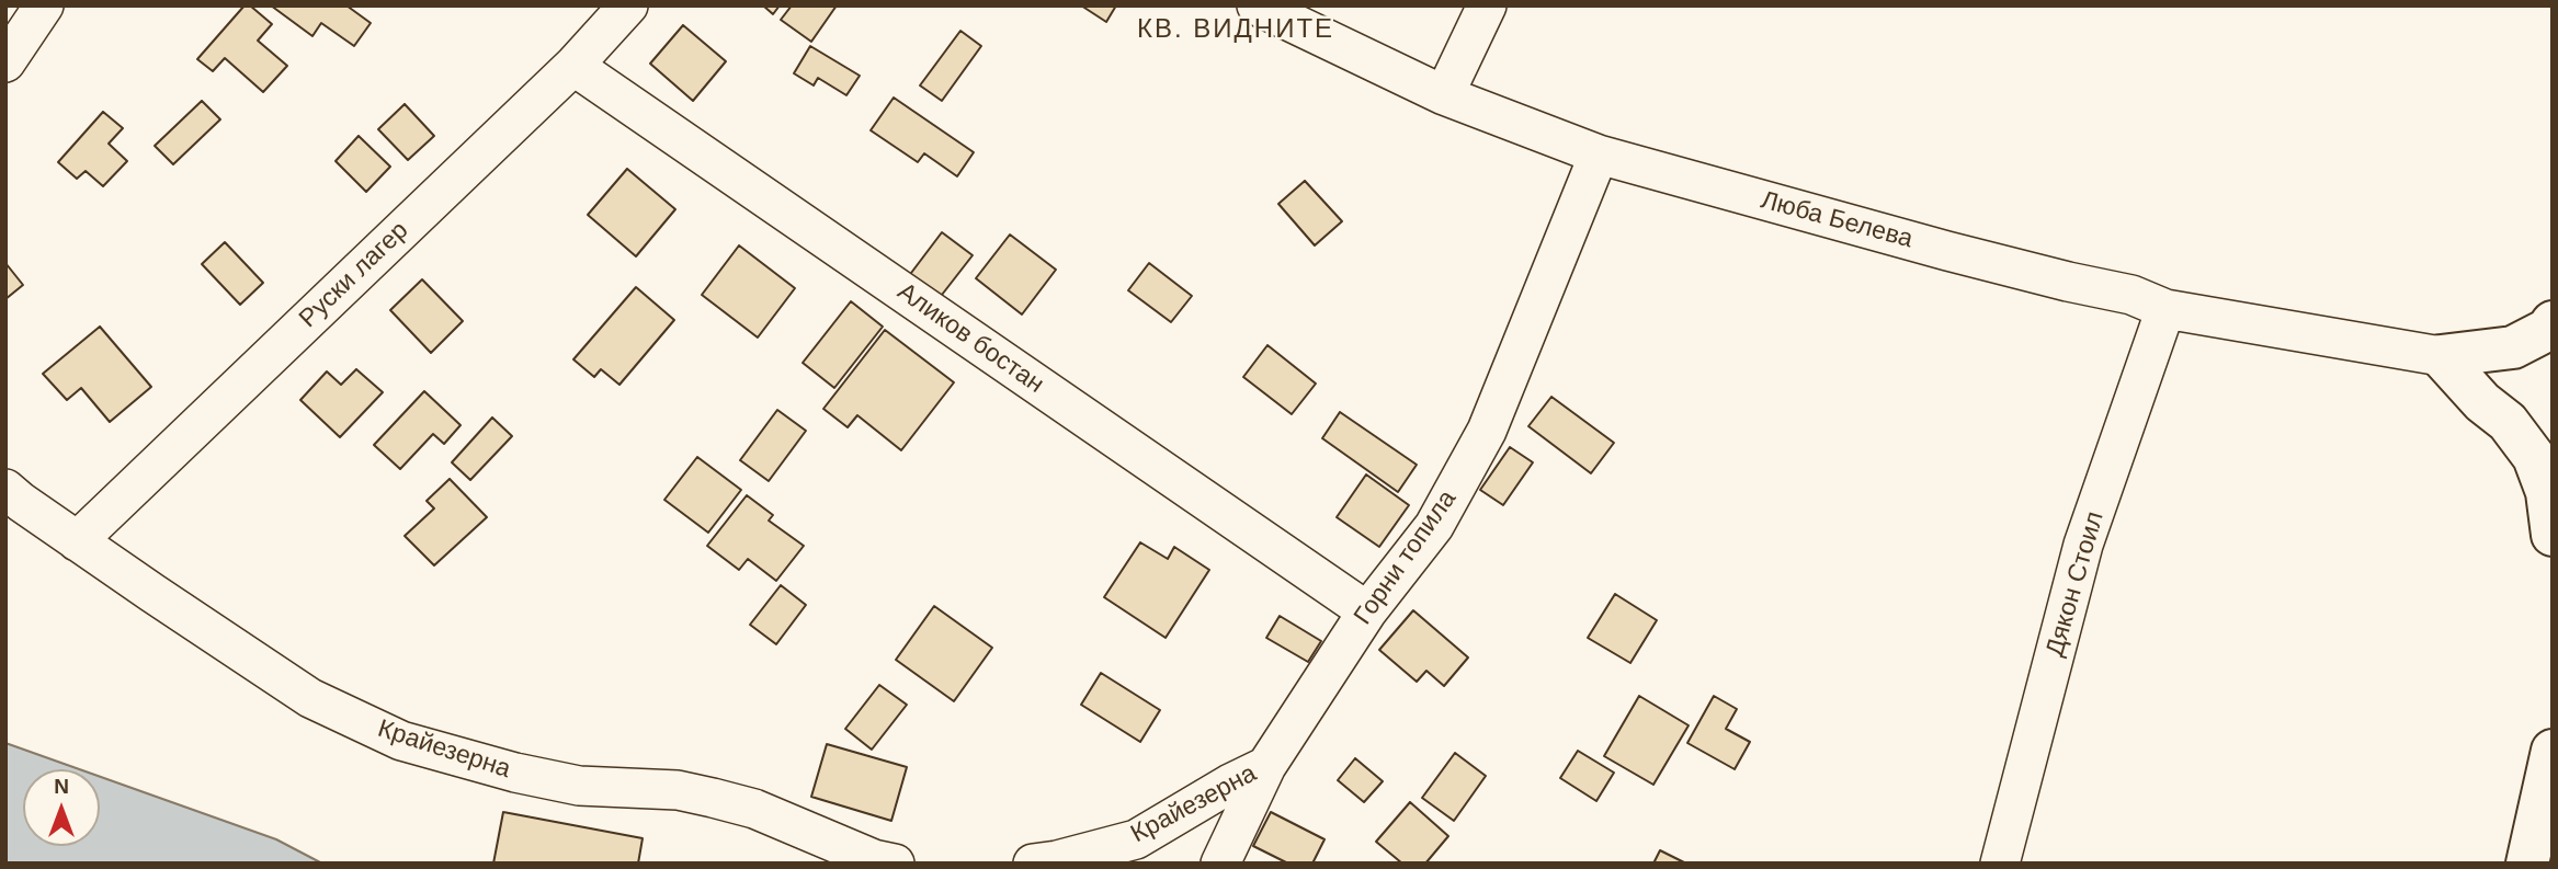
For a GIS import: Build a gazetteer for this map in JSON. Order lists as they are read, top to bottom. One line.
{"streets":{"street":["Люба Белева","Руски лагер","Аликов бостан","Горни топила","Дякон Стоил","Крайезерна"]},"crossings":[["Люба Белева","Горни топила"],["Люба Белева","Дякон Стоил"],["Руски лагер","Аликов бостан"],["Руски лагер","Крайезерна"],["Аликов бостан","Горни топила"],["Горни топила","Крайезерна"]],"districts":["КВ. ВИДНИТЕ"],"north":"top"}
